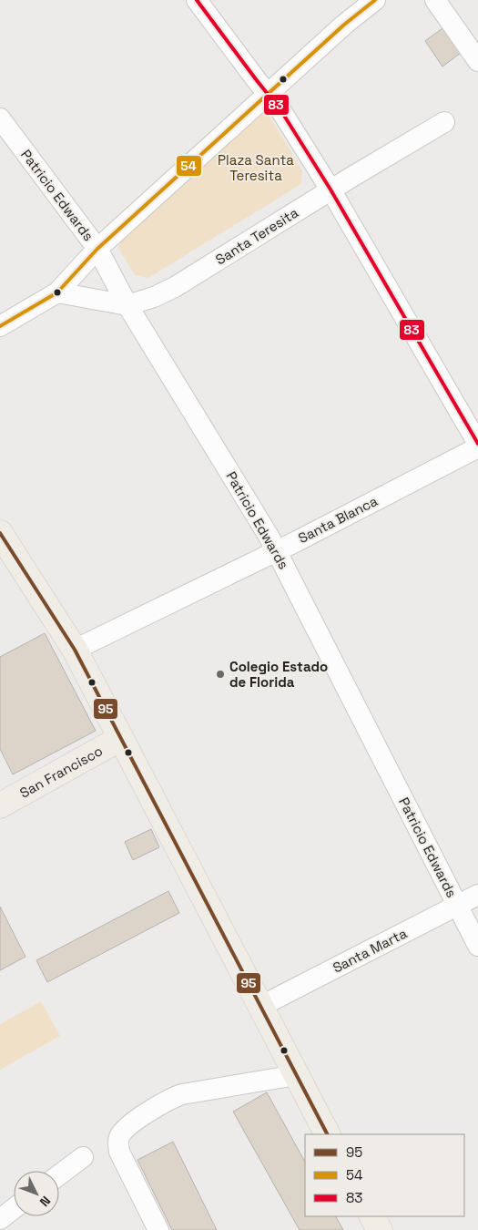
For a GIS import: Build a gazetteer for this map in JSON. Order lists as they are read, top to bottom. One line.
{"streets":{"main road":["San Francisco"],"street":["Patricio Edwards","Santa Teresita","Santa Blanca","Santa Marta"]},"crossings":[["Patricio Edwards","Santa Teresita"],["Patricio Edwards","Santa Blanca"],["Patricio Edwards","Santa Marta"]],"parks":["Plaza Santa Teresita"],"places":["Colegio Estado de Florida"],"lines":["transit line 54","transit line 83","transit line 95"],"legend":["95","54","83"],"north":"bottom right"}
